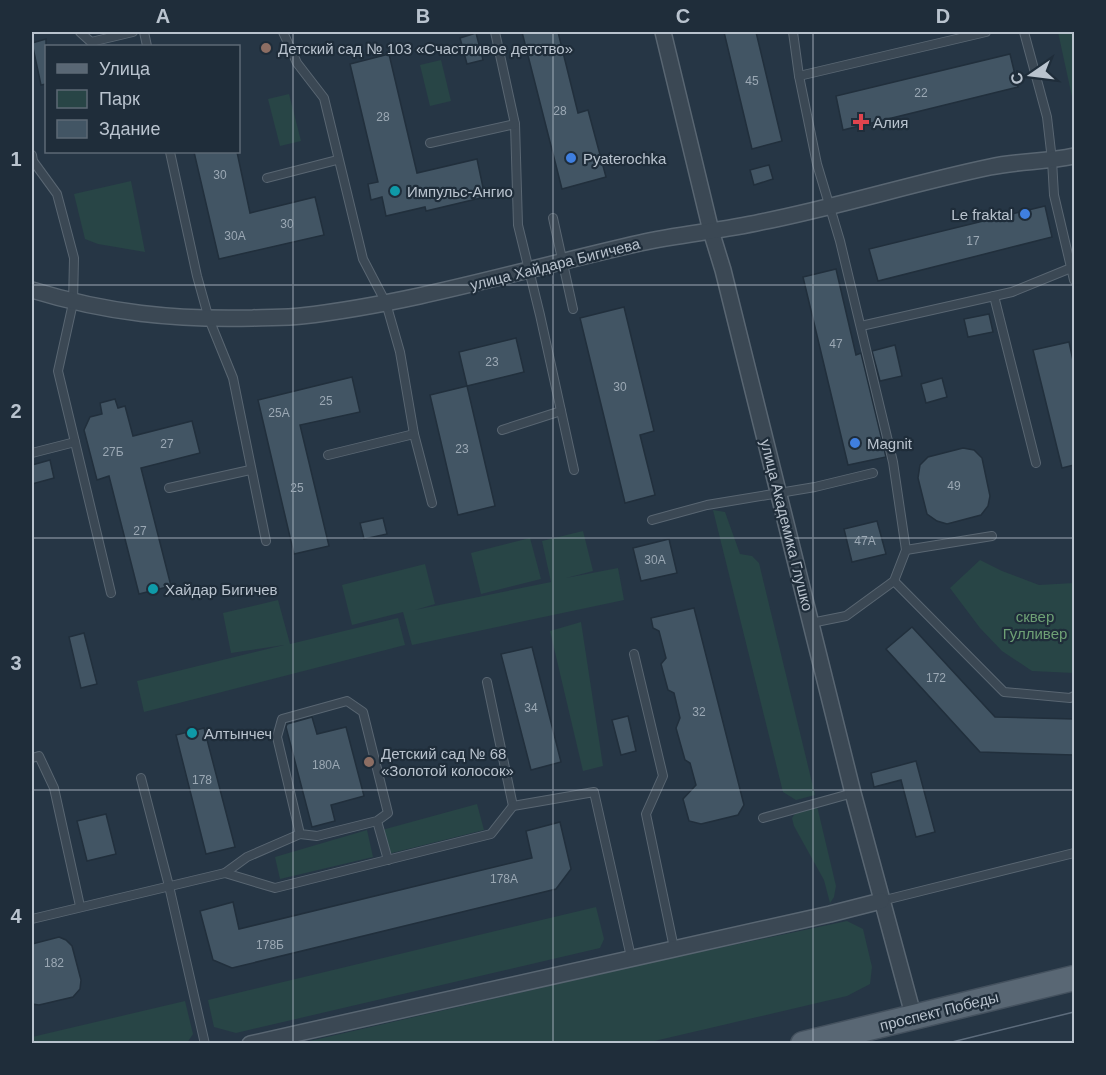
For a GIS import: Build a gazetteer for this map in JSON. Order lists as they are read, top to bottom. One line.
{"streets":{"main road":["проспект Победы"],"street":["улица Хайдара Бигичева","улица Академика Глушко"]},"crossings":[["улица Хайдара Бигичева","улица Академика Глушко"],["улица Академика Глушко","проспект Победы"]],"parks":["сквер Гулливер"],"places":{"other":["Детский сад № 103 «Счастливое детство»","Pyaterochka","Импульс-Ангио","Le fraktal","Magnit","Хайдар Бигичев","Алтынчеч","Детский сад № 68 «Золотой колосок»"],"health":["Алия"]},"house_numbers":["45","22","28","28","30","30","30А","17","47","23","30","25","25А","27","23","27Б","49","25","27","47А","30А","172","34","32","180А","178","178А","178Б","182"],"legend":["Улица","Парк","Здание"],"north":"left","grid":{"columns":["A","B","C","D"],"rows":["1","2","3","4"]}}
